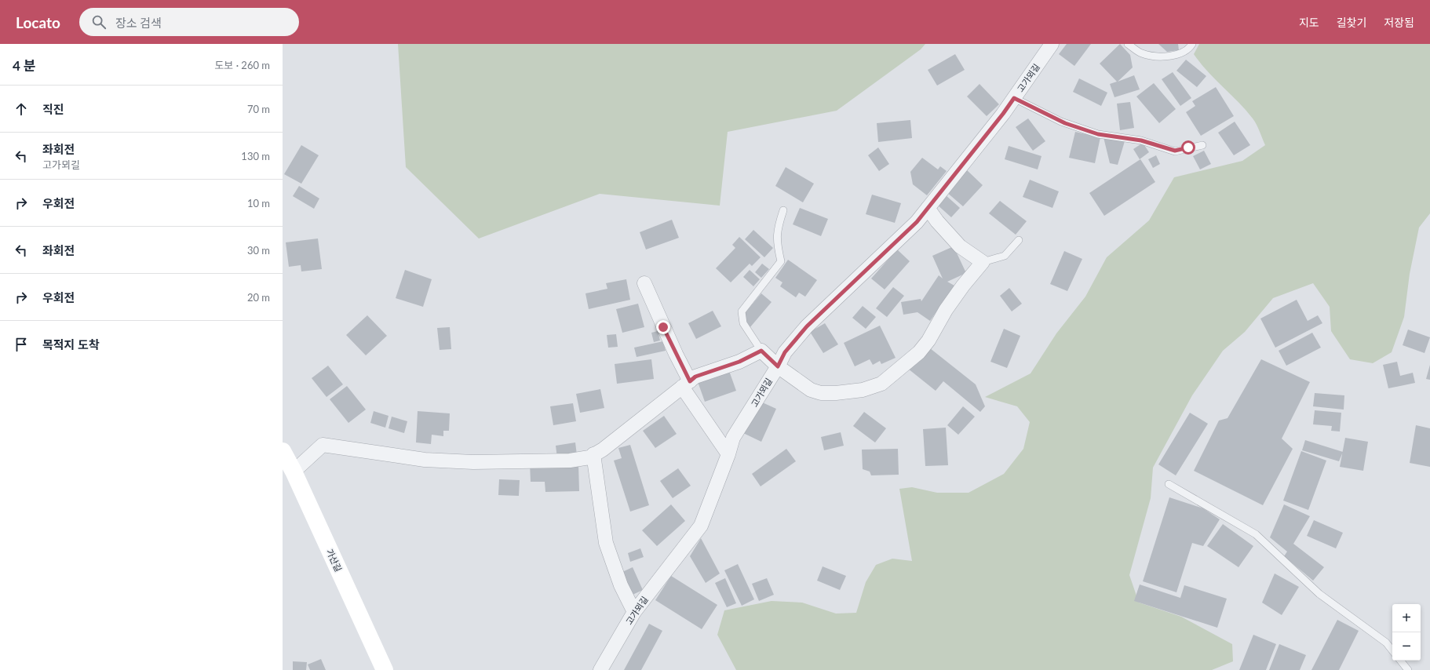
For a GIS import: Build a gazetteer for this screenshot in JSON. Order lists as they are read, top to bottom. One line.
{"streets":{"street":["고가뫼길","가산길"]},"page":{"header":"Locato","search":"장소 검색","nav":["지도","길찾기","저장됨"],"heading":["4 분","도보 · 260 m"],"list":[["직진","70 m"],["좌회전","고가뫼길","130 m"],["우회전","10 m"],["좌회전","30 m"],["우회전","20 m"],"목적지 도착"],"map_buttons":["+","−"]}}
